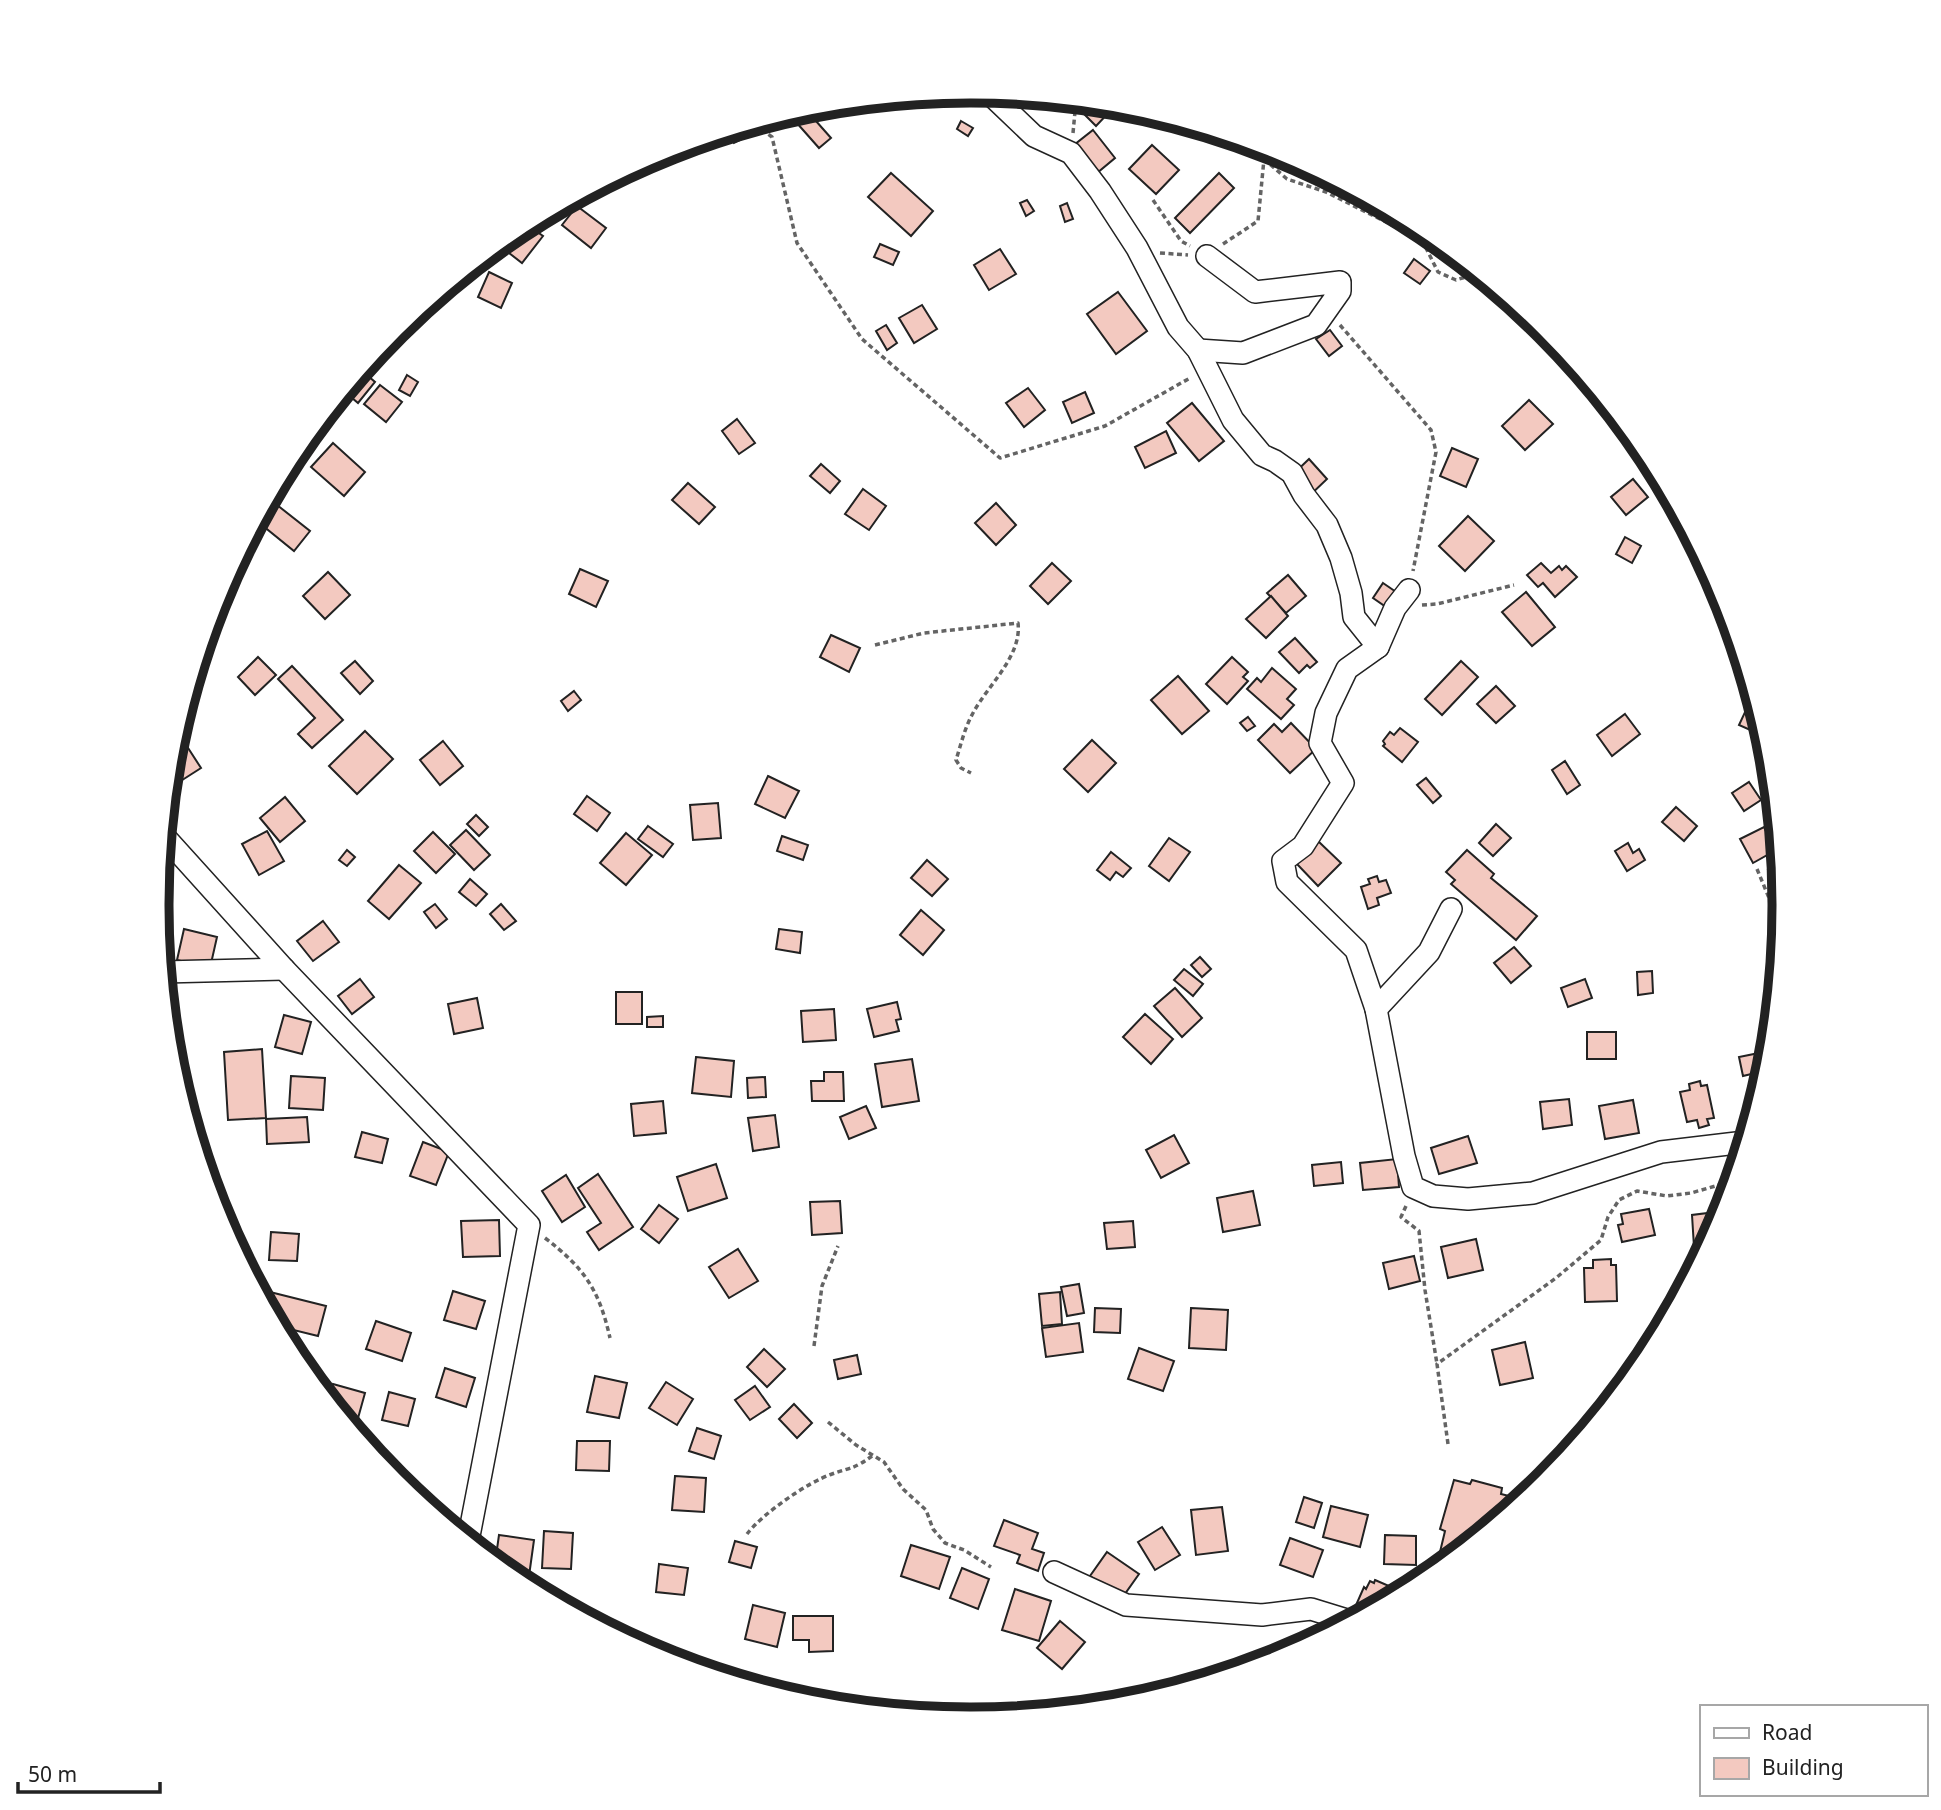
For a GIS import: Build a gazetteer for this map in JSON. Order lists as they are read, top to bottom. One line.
{"legend":["Road","Building"],"scale_bar":"50 m"}
